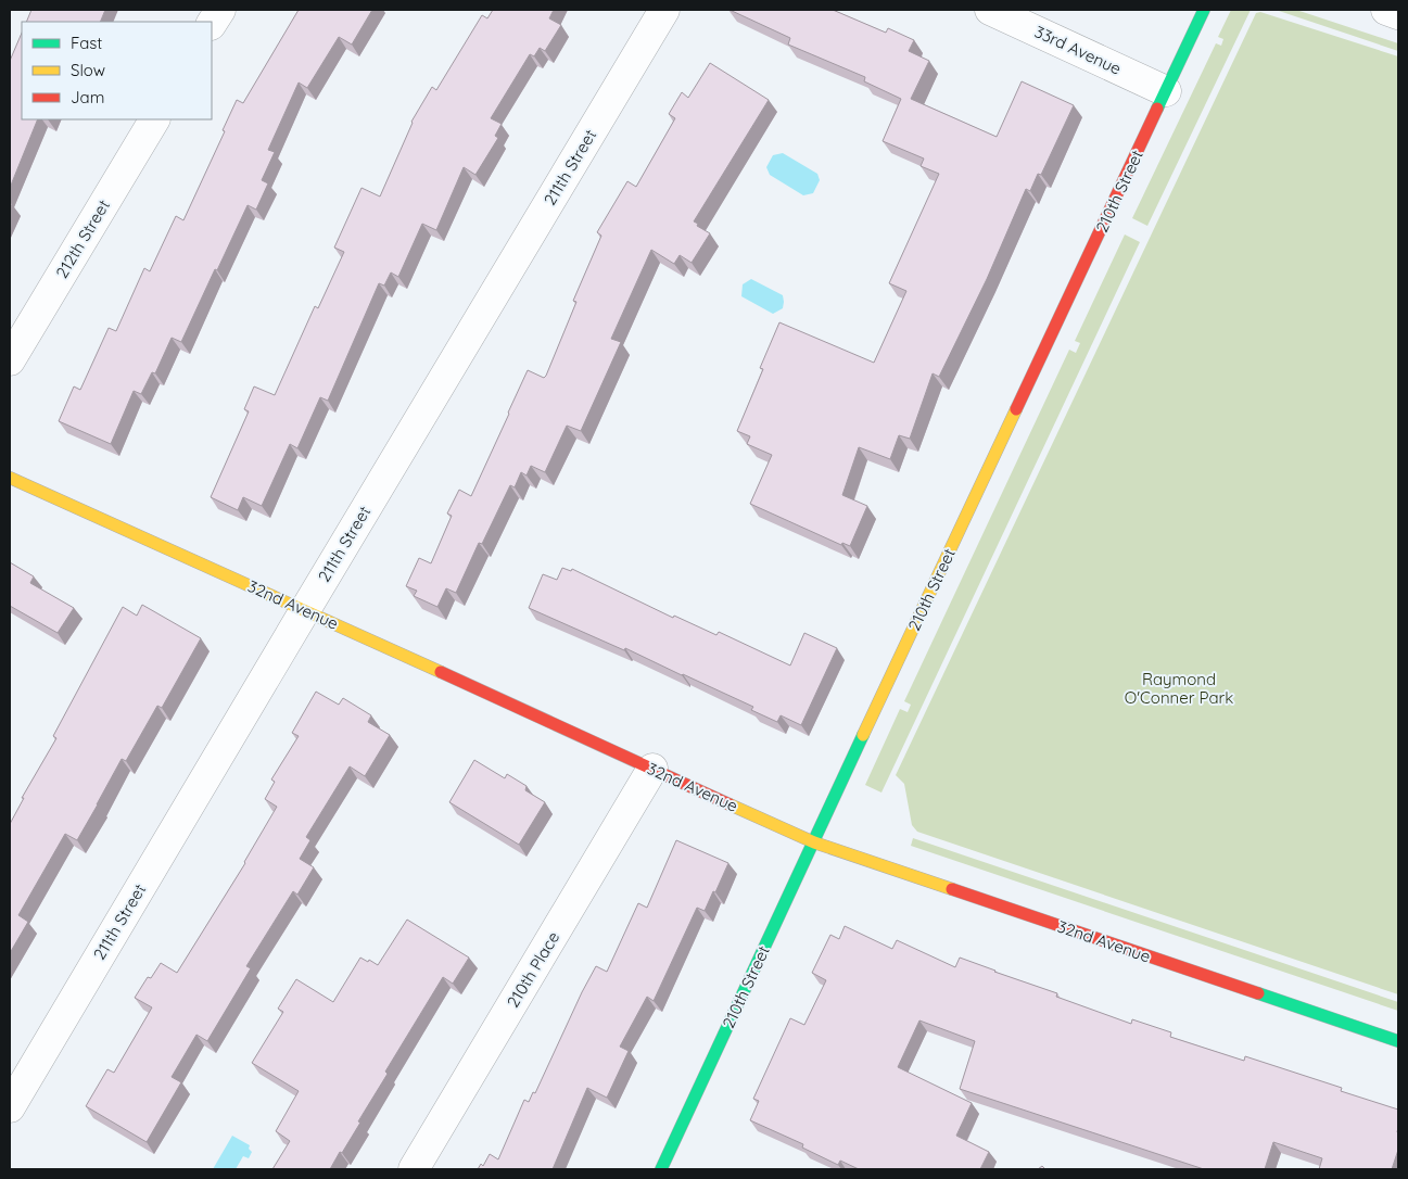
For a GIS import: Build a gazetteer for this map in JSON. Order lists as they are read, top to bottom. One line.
{"streets":{"street":["33rd Avenue","211th Street","210th Street","212th Street","32nd Avenue","210th Place"]},"crossings":[["33rd Avenue","210th Street"],["211th Street","32nd Avenue"],["210th Street","32nd Avenue"],["32nd Avenue","210th Place"]],"parks":["Raymond O'Conner Park"],"legend":["Fast","Slow","Jam"]}
